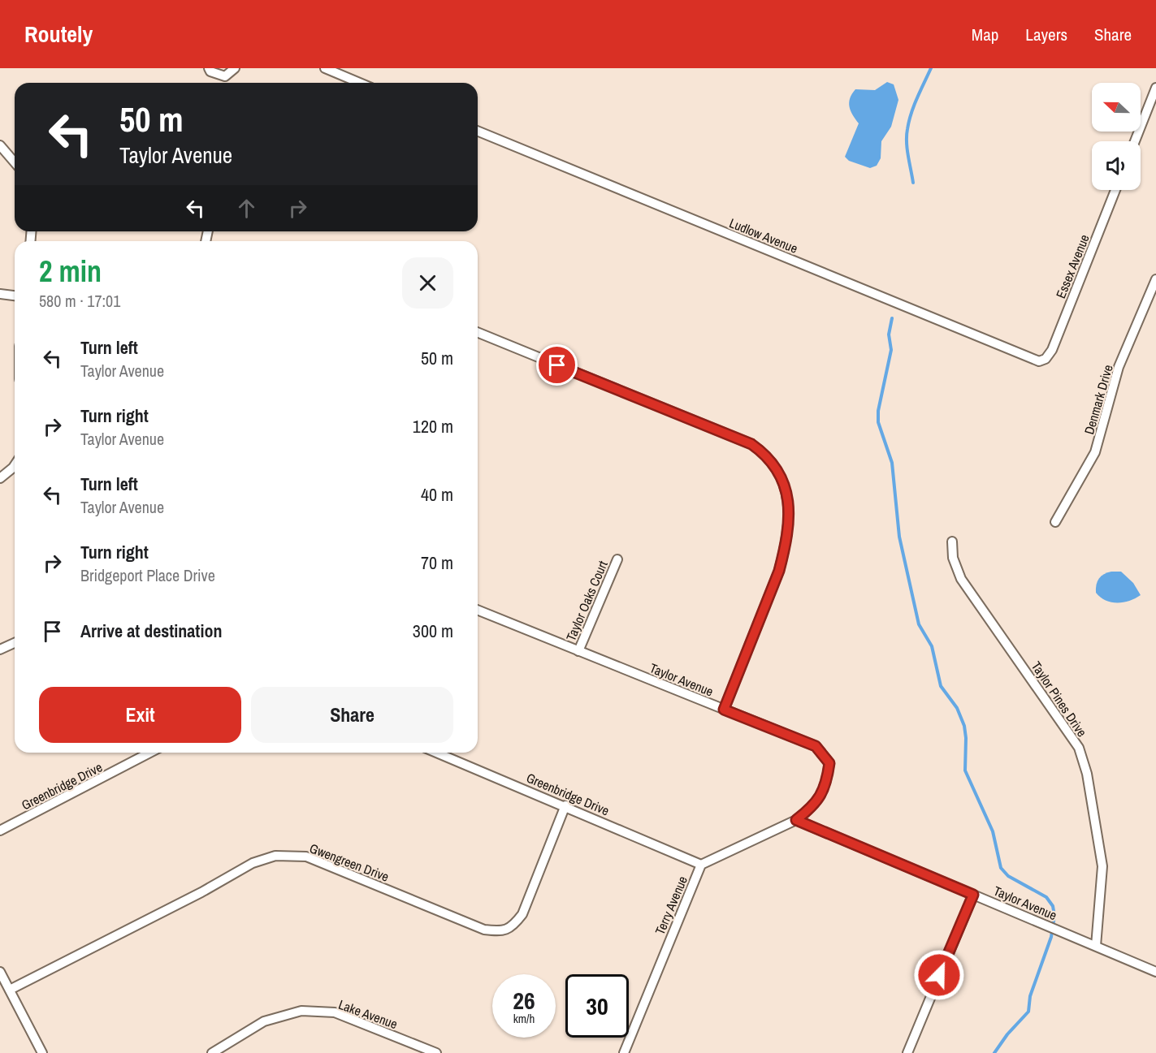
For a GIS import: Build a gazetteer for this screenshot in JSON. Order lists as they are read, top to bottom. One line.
{"streets":{"street":["Ludlow Avenue","Essex Avenue","Denmark Drive","Taylor Oaks Court","Taylor Avenue","Taylor Pines Drive","Greenbridge Drive","Gwengreen Drive","Terry Avenue","Lake Avenue"]},"crossings":[["Ludlow Avenue","Essex Avenue"],["Taylor Oaks Court","Taylor Avenue"],["Taylor Avenue","Taylor Pines Drive"],["Taylor Avenue","Terry Avenue"],["Greenbridge Drive","Gwengreen Drive"],["Greenbridge Drive","Terry Avenue"]],"north":"left","page":{"header":"Routely","nav":["Map","Layers","Share"],"turn":["50 m","Taylor Avenue"],"heading":["2 min","580 m · 17:01"],"list":[{"name":"Turn left","note":"Taylor Avenue","value":"50 m"},{"name":"Turn right","note":"Taylor Avenue","value":"120 m"},{"name":"Turn left","note":"Taylor Avenue","value":"40 m"},{"name":"Turn right","note":"Bridgeport Place Drive","value":"70 m"},{"name":"Arrive at destination","value":"300 m"}],"buttons":["Exit","Share"],"speed":"26 km/h","limit":"30"}}
